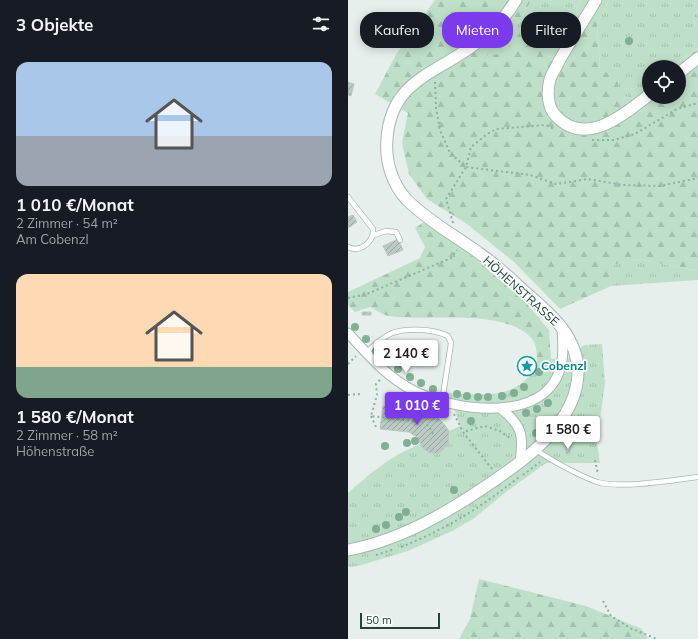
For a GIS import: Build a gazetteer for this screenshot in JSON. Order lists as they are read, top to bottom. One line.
{"streets":{"street":["HÖHENSTRASSE"]},"places":{"place":["Cobenzl"]},"scale_bar":"50 m","page":{"heading":"3 Objekte","chip":["Kaufen","Mieten","Filter"],"list":[{"name":"1 010 €/Monat","note":"2 Zimmer · 54 m² · Am Cobenzl"},{"name":"1 580 €/Monat","note":"2 Zimmer · 58 m² · Höhenstraße"}],"price":["2 140 €","1 010 €","1 580 €"],"scale":"50 m"}}
